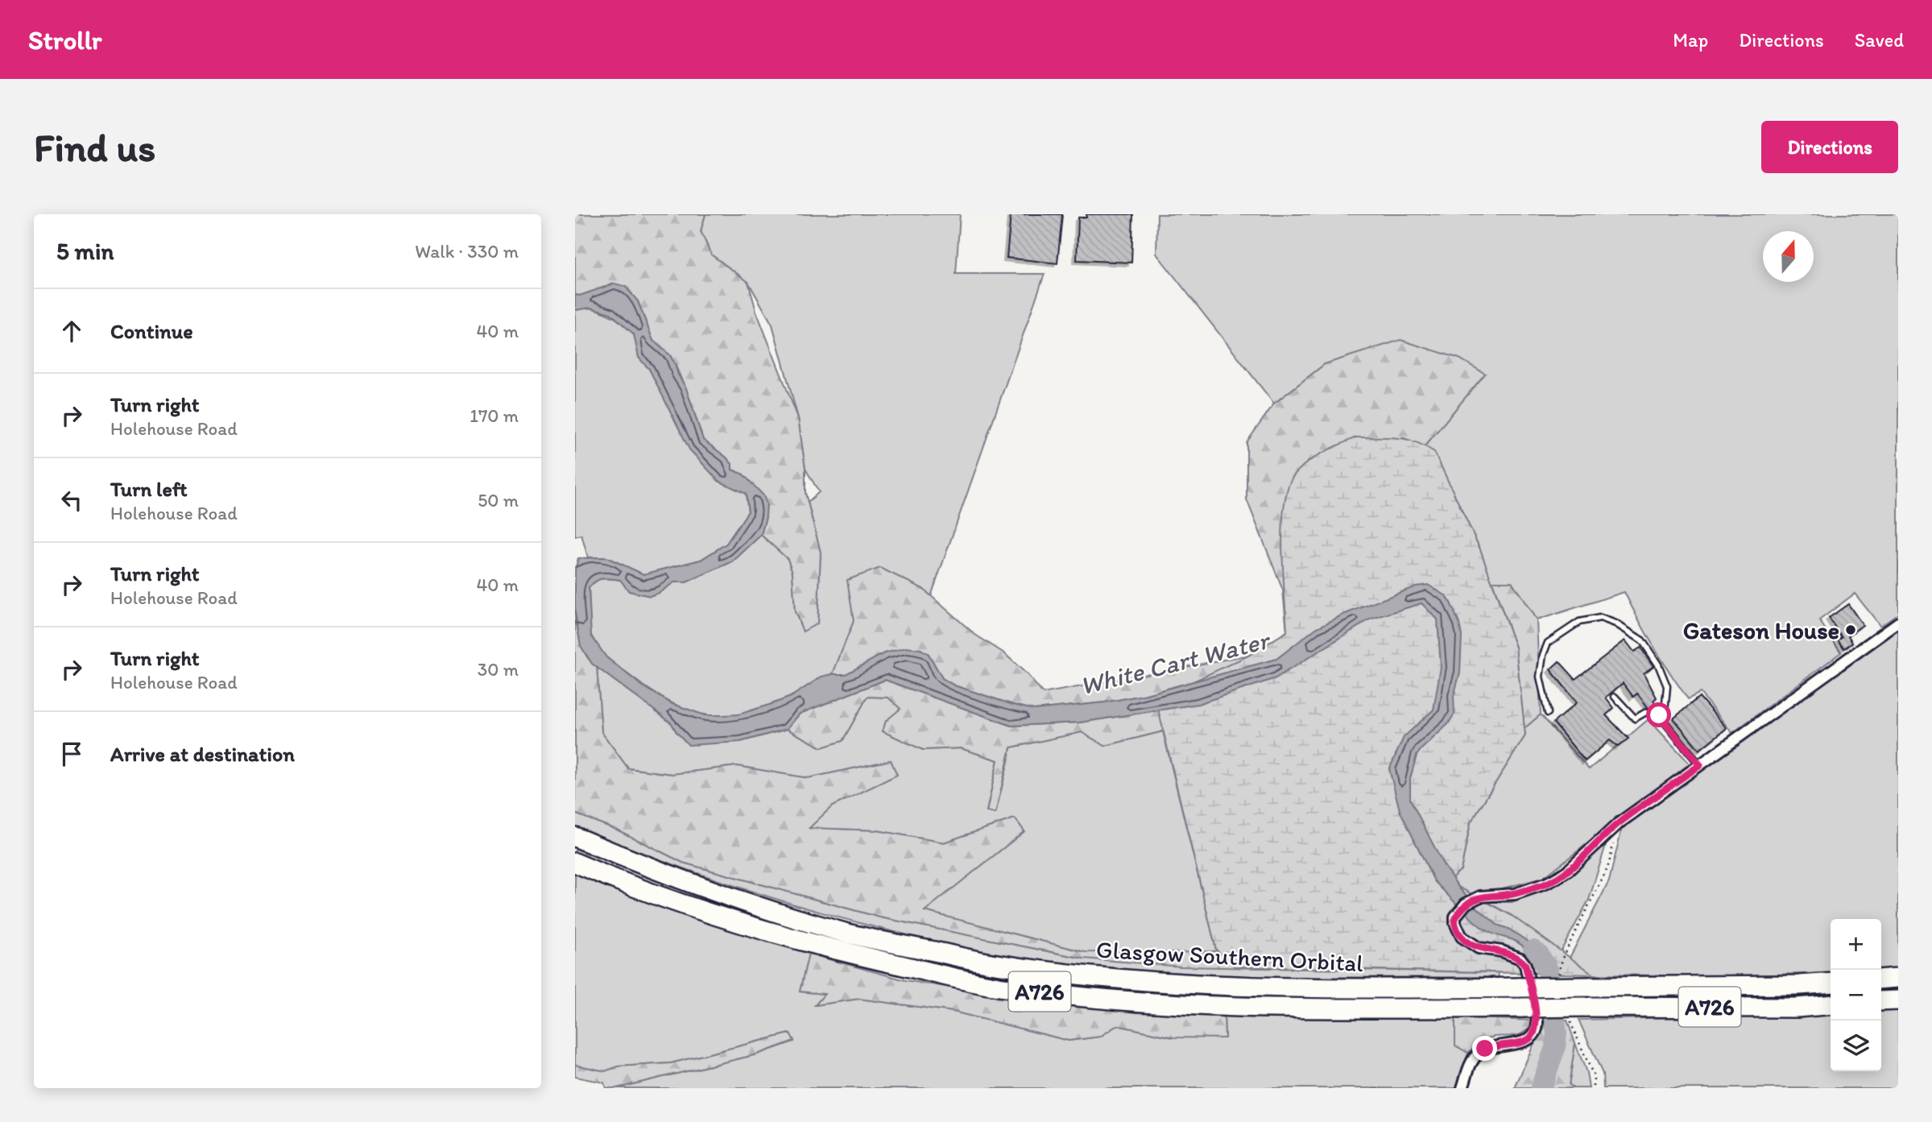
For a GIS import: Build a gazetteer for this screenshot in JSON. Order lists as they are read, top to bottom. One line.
{"streets":{"highway":["Glasgow Southern Orbital","A726"]},"water":["White Cart Water"],"places":["Gateson House"],"north":"top","page":{"header":"Strollr","nav":["Map","Directions","Saved"],"buttons":"Directions","title":"Find us","heading":["5 min","Walk · 330 m"],"list":[["Continue","40 m"],["Turn right","Holehouse Road","170 m"],["Turn left","Holehouse Road","50 m"],["Turn right","Holehouse Road","40 m"],["Turn right","Holehouse Road","30 m"],"Arrive at destination"],"map_buttons":["+","−"]}}
